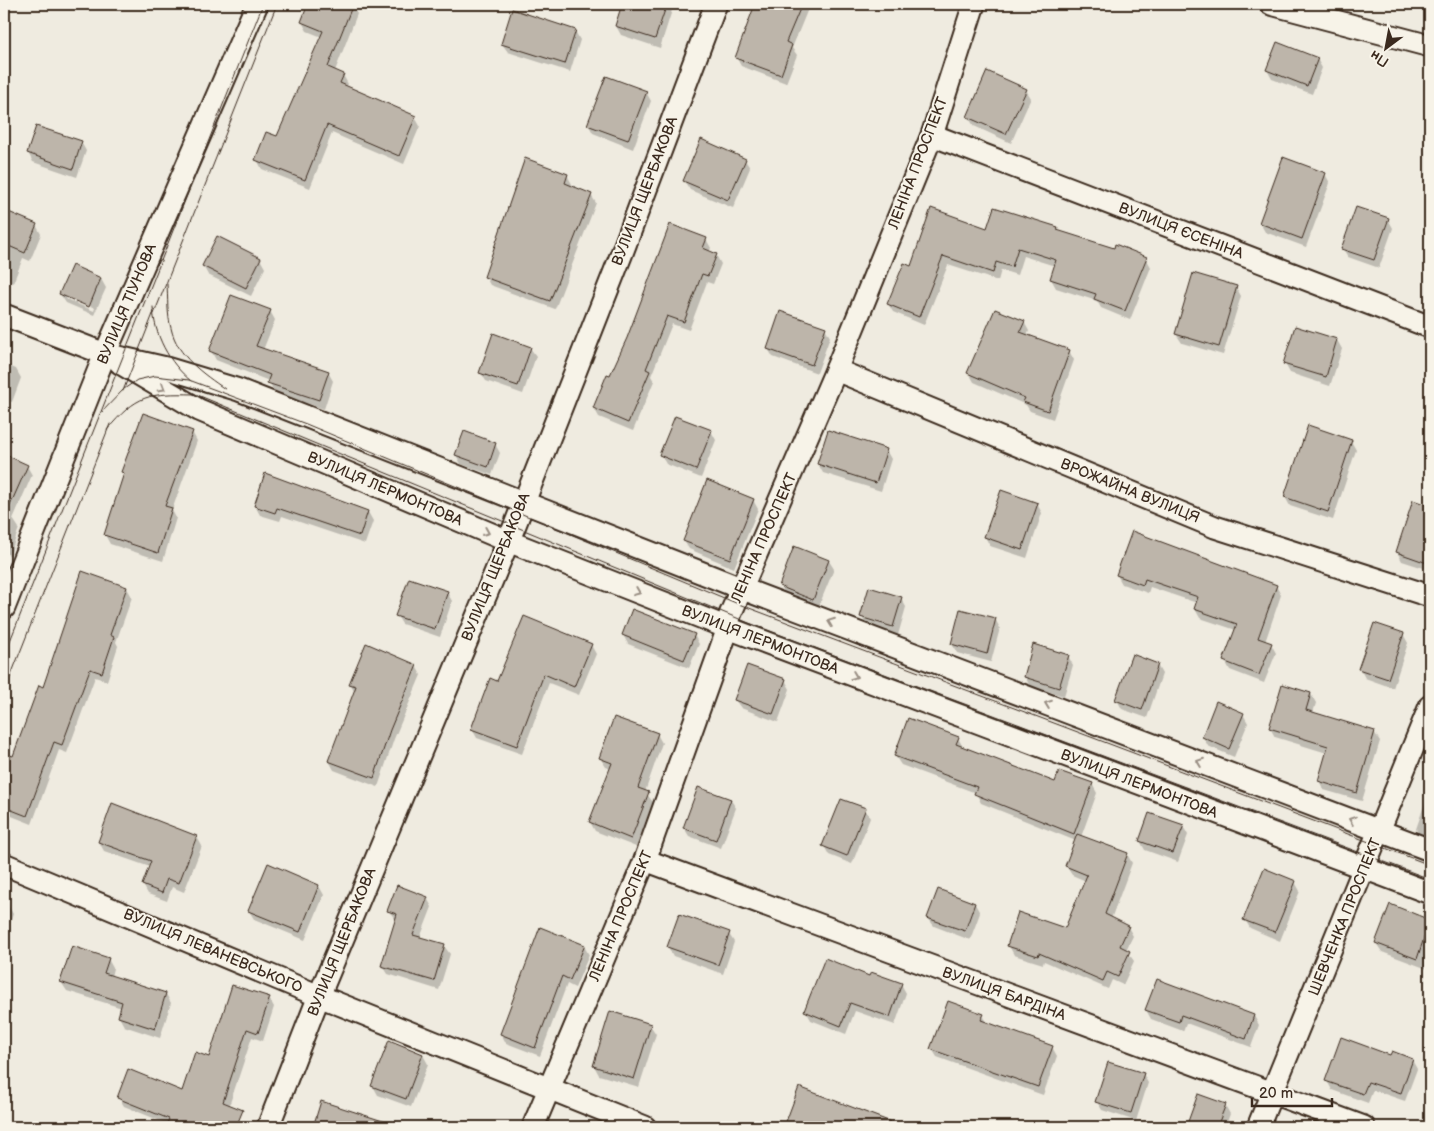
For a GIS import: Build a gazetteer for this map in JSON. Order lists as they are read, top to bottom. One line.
{"streets":{"street":["ЛЕНІНА ПРОСПЕКТ","ВУЛИЦЯ ЩЕРБАКОВА","ВУЛИЦЯ ЄСЕНІНА","ВУЛИЦЯ ТІУНОВА","ВУЛИЦЯ ЛЕРМОНТОВА","ВРОЖАЙНА ВУЛИЦЯ","ШЕВЧЕНКА ПРОСПЕКТ","ВУЛИЦЯ ЛЕВАНЕВСЬКОГО","ВУЛИЦЯ БАРДІНА"]},"crossings":[["ЛЕНІНА ПРОСПЕКТ","ВУЛИЦЯ ЄСЕНІНА"],["ЛЕНІНА ПРОСПЕКТ","ВУЛИЦЯ ЛЕРМОНТОВА"],["ЛЕНІНА ПРОСПЕКТ","ВРОЖАЙНА ВУЛИЦЯ"],["ЛЕНІНА ПРОСПЕКТ","ВУЛИЦЯ ЛЕВАНЕВСЬКОГО"],["ЛЕНІНА ПРОСПЕКТ","ВУЛИЦЯ БАРДІНА"],["ВУЛИЦЯ ЩЕРБАКОВА","ВУЛИЦЯ ЛЕРМОНТОВА"],["ВУЛИЦЯ ЩЕРБАКОВА","ВУЛИЦЯ ЛЕВАНЕВСЬКОГО"],["ВУЛИЦЯ ТІУНОВА","ВУЛИЦЯ ЛЕРМОНТОВА"],["ВУЛИЦЯ ЛЕРМОНТОВА","ШЕВЧЕНКА ПРОСПЕКТ"],["ШЕВЧЕНКА ПРОСПЕКТ","ВУЛИЦЯ БАРДІНА"]],"scale_bar":"20 m","north":"bottom left"}
